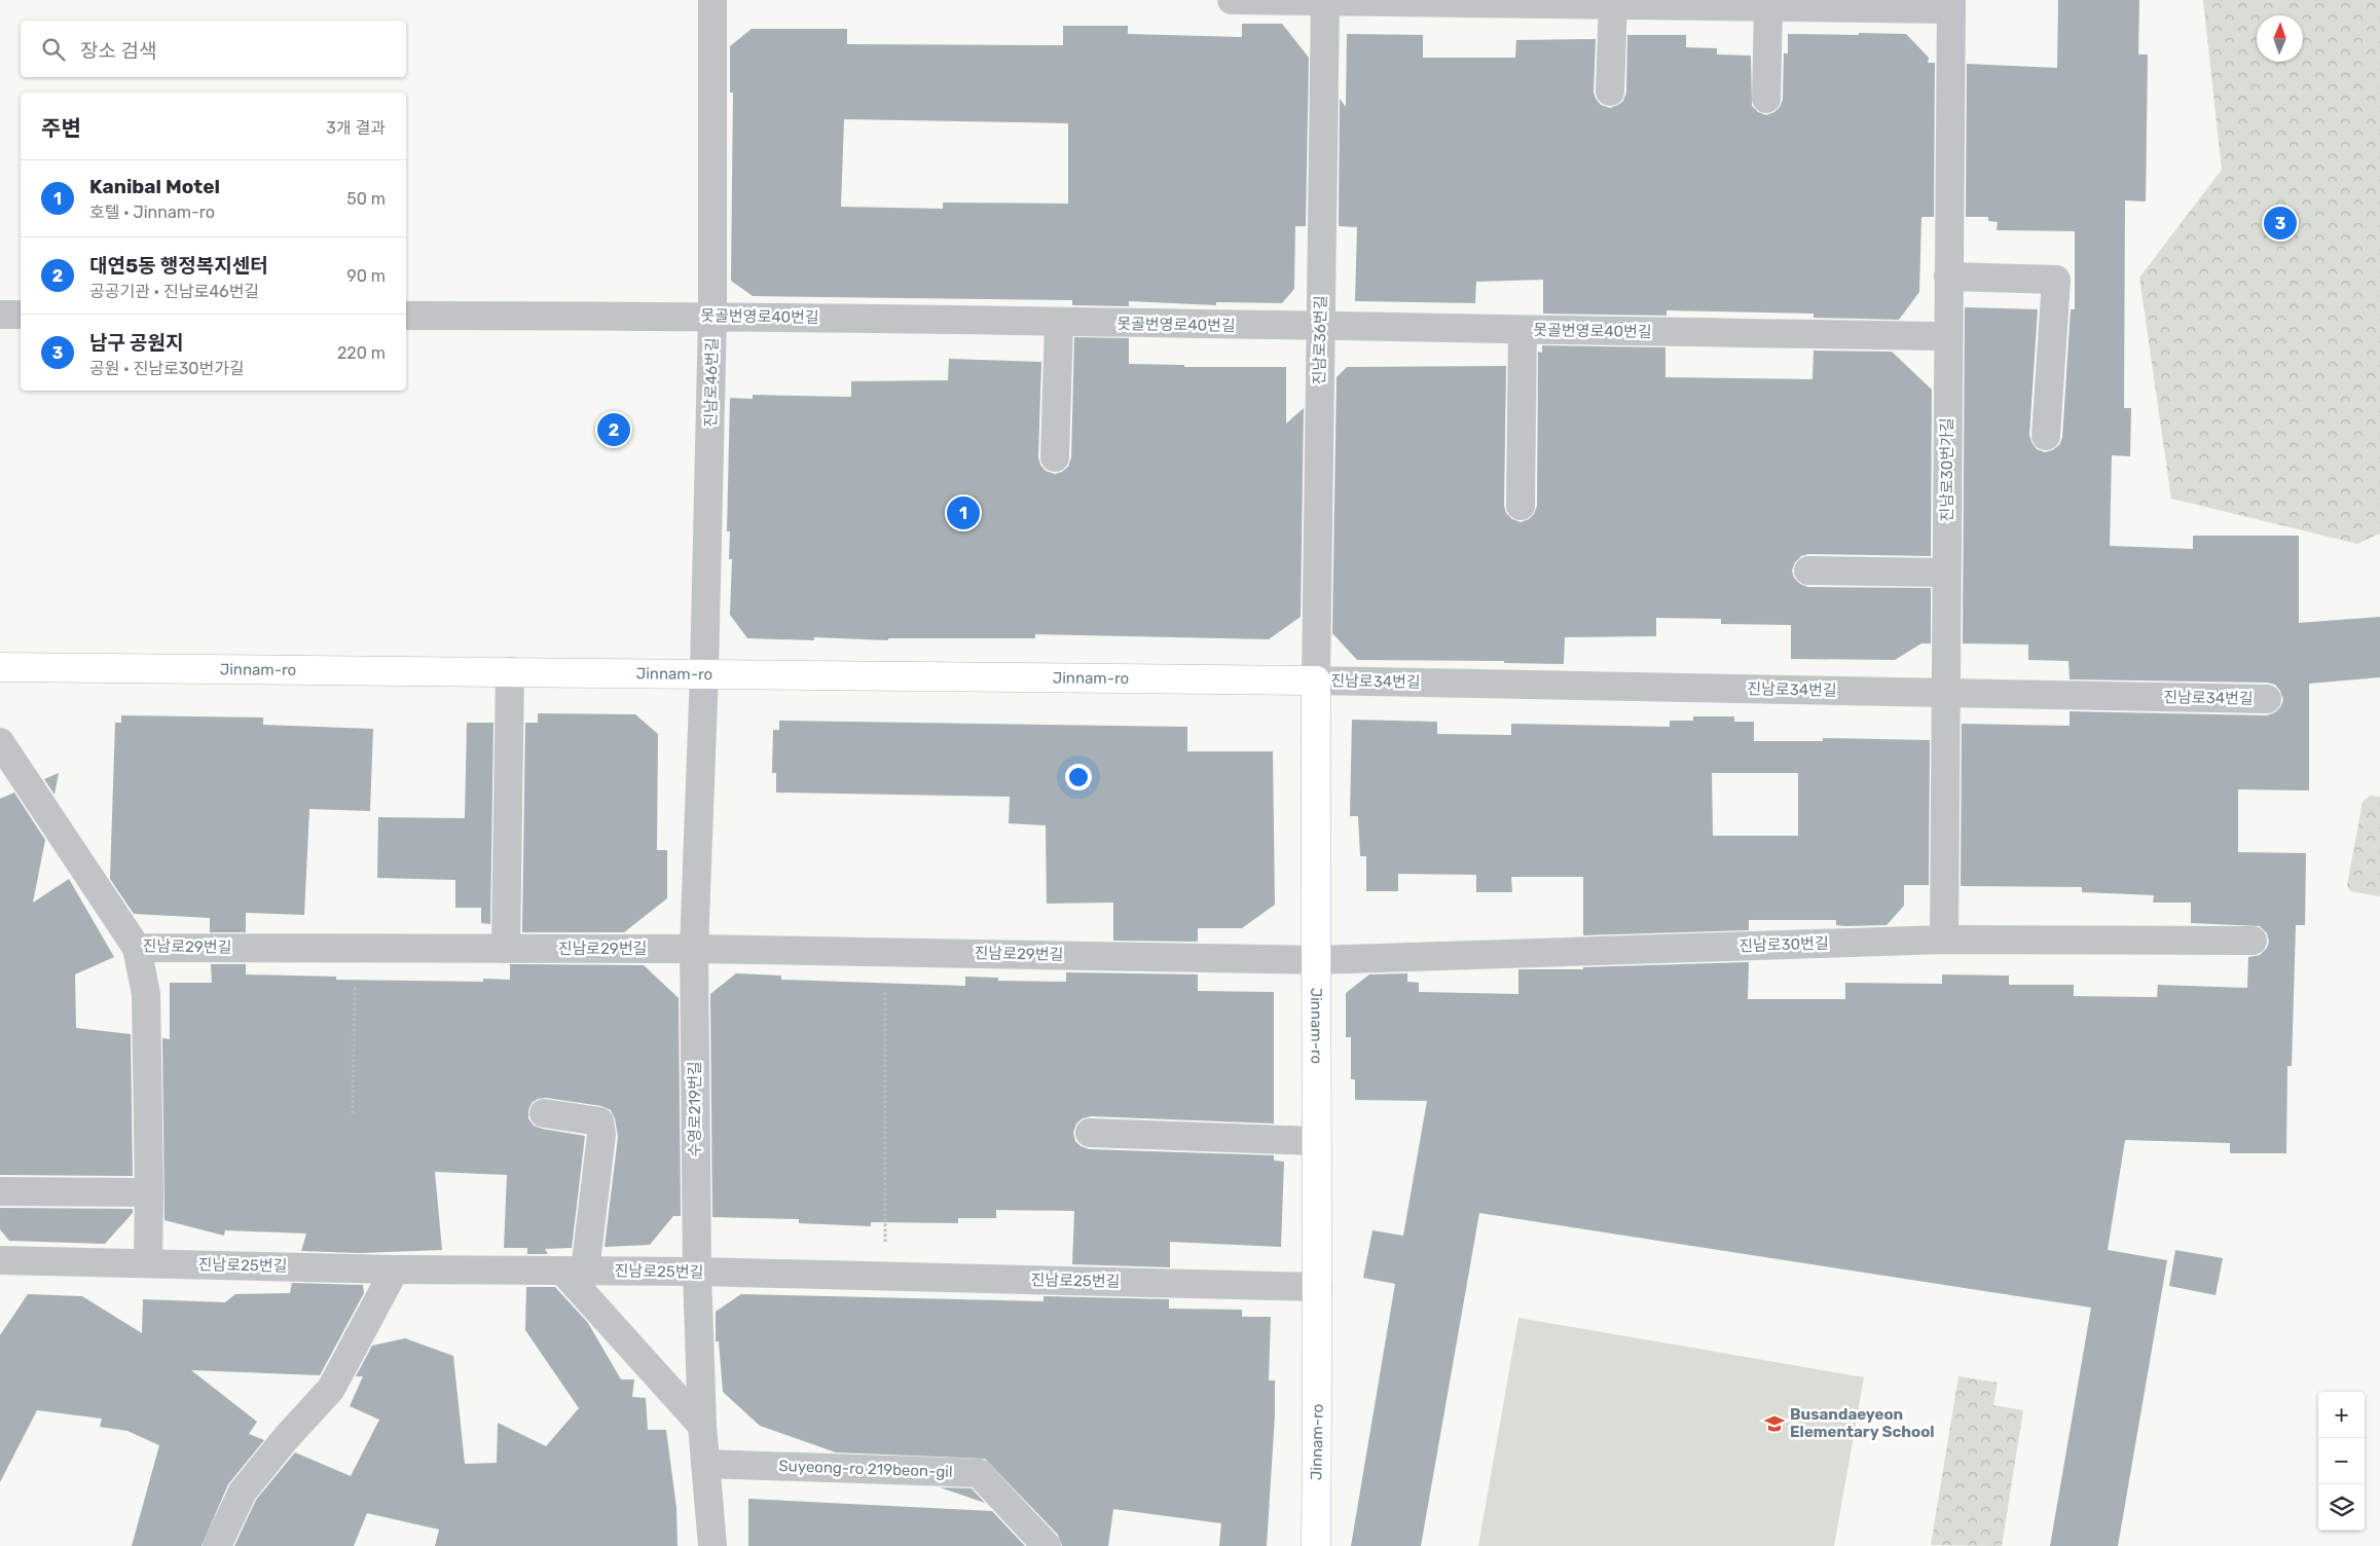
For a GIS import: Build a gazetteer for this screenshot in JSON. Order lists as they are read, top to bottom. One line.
{"streets":{"main road":["Jinnam-ro"],"street":["못골번영로40번길","진남로36번길","진남로46번길","진남로30번가길","진남로34번길","진남로30번길","진남로29번길","수영로219번길","진남로25번길","Suyeong-ro 219beon-gil"]},"crossings":[["못골번영로40번길","진남로36번길"],["못골번영로40번길","진남로46번길"],["못골번영로40번길","진남로30번가길"],["진남로36번길","Jinnam-ro"],["진남로36번길","진남로34번길"],["진남로46번길","Jinnam-ro"],["진남로46번길","수영로219번길"],["진남로30번가길","진남로34번길"],["진남로30번가길","진남로30번길"],["Jinnam-ro","진남로34번길"],["Jinnam-ro","진남로30번길"],["Jinnam-ro","진남로29번길"],["Jinnam-ro","수영로219번길"],["Jinnam-ro","진남로25번길"],["진남로30번길","진남로29번길"],["진남로29번길","수영로219번길"],["수영로219번길","진남로25번길"],["수영로219번길","Suyeong-ro 219beon-gil"]],"places":{"school or university":["Busandaeyeon Elementary School"]},"north":"top","page":{"search":"장소 검색","heading":["주변","3개 결과"],"list":[{"mark":"1","name":"Kanibal Motel","note":"호텔 · Jinnam-ro","value":"50 m"},{"mark":"2","name":"대연5동 행정복지센터","note":"공공기관 · 진남로46번길","value":"90 m"},{"mark":"3","name":"남구 공원지","note":"공원 · 진남로30번가길","value":"220 m"}],"pins":["3","2","1"],"map_buttons":["+","−"]}}
